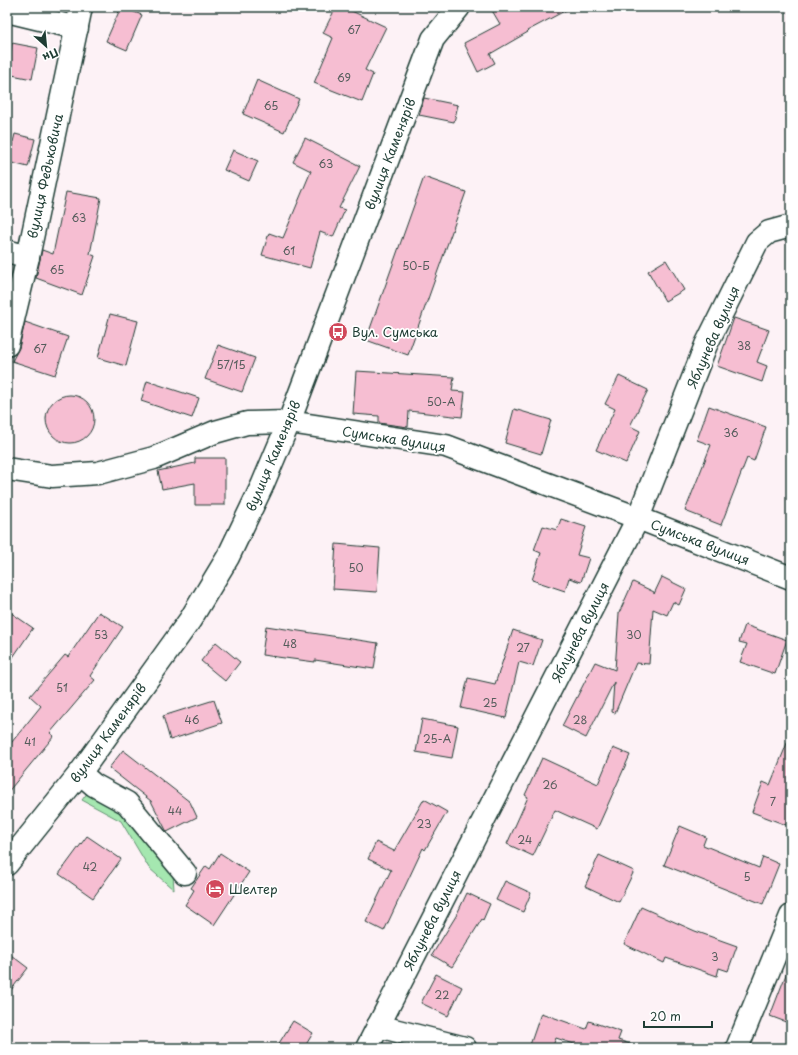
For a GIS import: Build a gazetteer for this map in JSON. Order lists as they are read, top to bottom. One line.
{"streets":{"street":["вулиця Каменярів","вулиця Федьковича","Яблунева вулиця","Сумська вулиця"]},"crossings":[["вулиця Каменярів","Сумська вулиця"],["Яблунева вулиця","Сумська вулиця"]],"places":{"bus stop":["Вул. Сумська"],"hotel":["Шелтер"]},"house_numbers":["67","69","65","63","63","61","50-Б","65","38","67","57/15","50-А","36","50","53","30","48","27","51","25","46","28","25-А","41","26","7","44","23","24","42","5","3","22"],"scale_bar":"20 m","north":"bottom right"}
